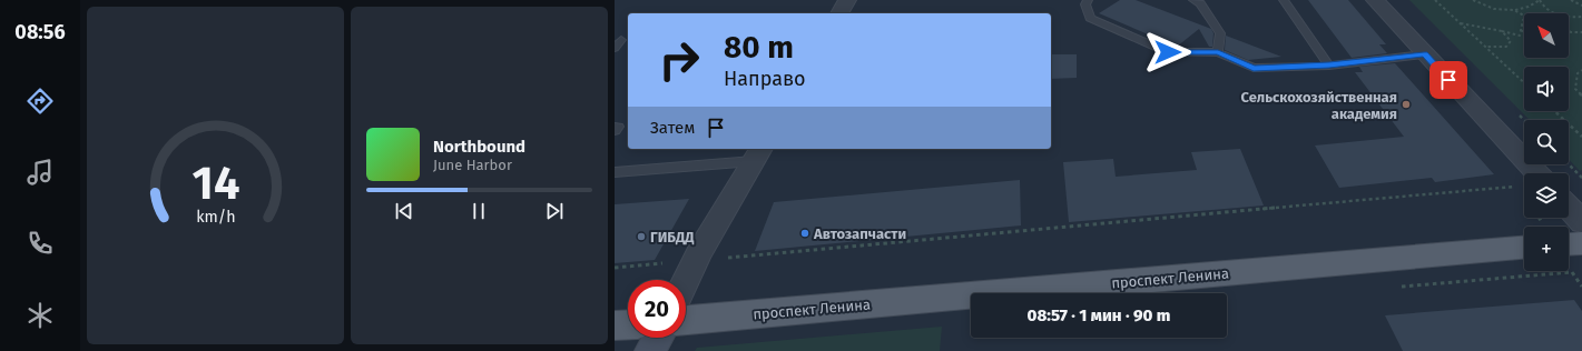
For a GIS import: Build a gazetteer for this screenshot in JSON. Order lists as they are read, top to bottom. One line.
{"streets":{"main road":["проспект Ленина"]},"places":["Сельскохозяйственная академия","Автозапчасти","ГИБДД"],"north":"top left","page":{"tabs":"08:56","map_buttons":"+","turn":["80 m","Направо"],"then":"Затем","song":["Northbound","June Harbor"],"limit":"20","trip":"08:57 · 1 мин · 90 m","gauge":["14","km/h"]}}
